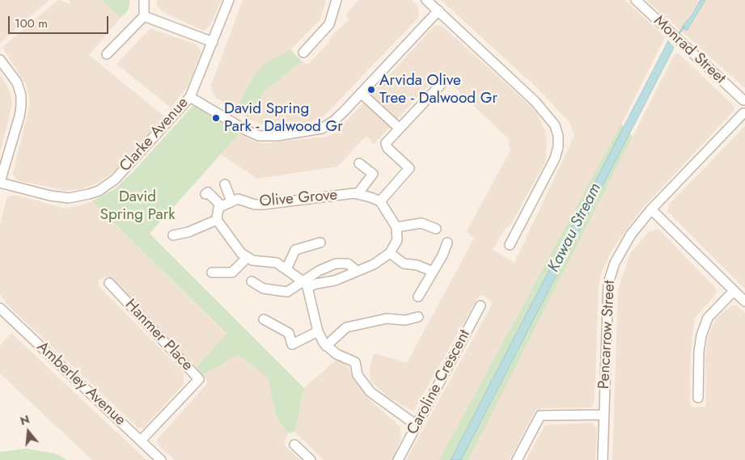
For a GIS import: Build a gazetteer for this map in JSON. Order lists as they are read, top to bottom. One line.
{"streets":{"street":["Monrad Street","Clarke Avenue","Olive Grove","Pencarrow Street","Hanmer Place","Caroline Crescent","Amberley Avenue"]},"crossings":[["Hanmer Place","Amberley Avenue"]],"water":["Kawau Stream"],"parks":["David Spring Park"],"places":["Arvida Olive Tree - Dalwood Gr","David Spring Park - Dalwood Gr"],"scale_bar":"100 m","north":"top"}
